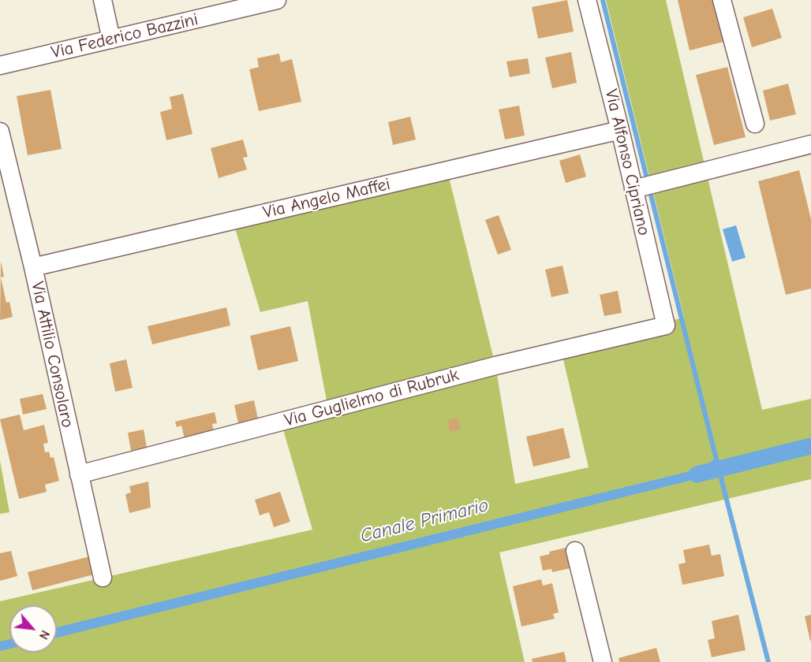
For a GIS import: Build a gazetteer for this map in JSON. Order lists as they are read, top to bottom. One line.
{"streets":{"street":["Via Federico Bazzini","Via Alfonso Cipriano","Via Angelo Maffei","Via Attilio Consolaro","Via Guglielmo di Rubruk"]},"crossings":[["Via Alfonso Cipriano","Via Angelo Maffei"],["Via Alfonso Cipriano","Via Guglielmo di Rubruk"],["Via Angelo Maffei","Via Attilio Consolaro"],["Via Attilio Consolaro","Via Guglielmo di Rubruk"]],"water":["Canale Primario"],"north":"bottom right"}
